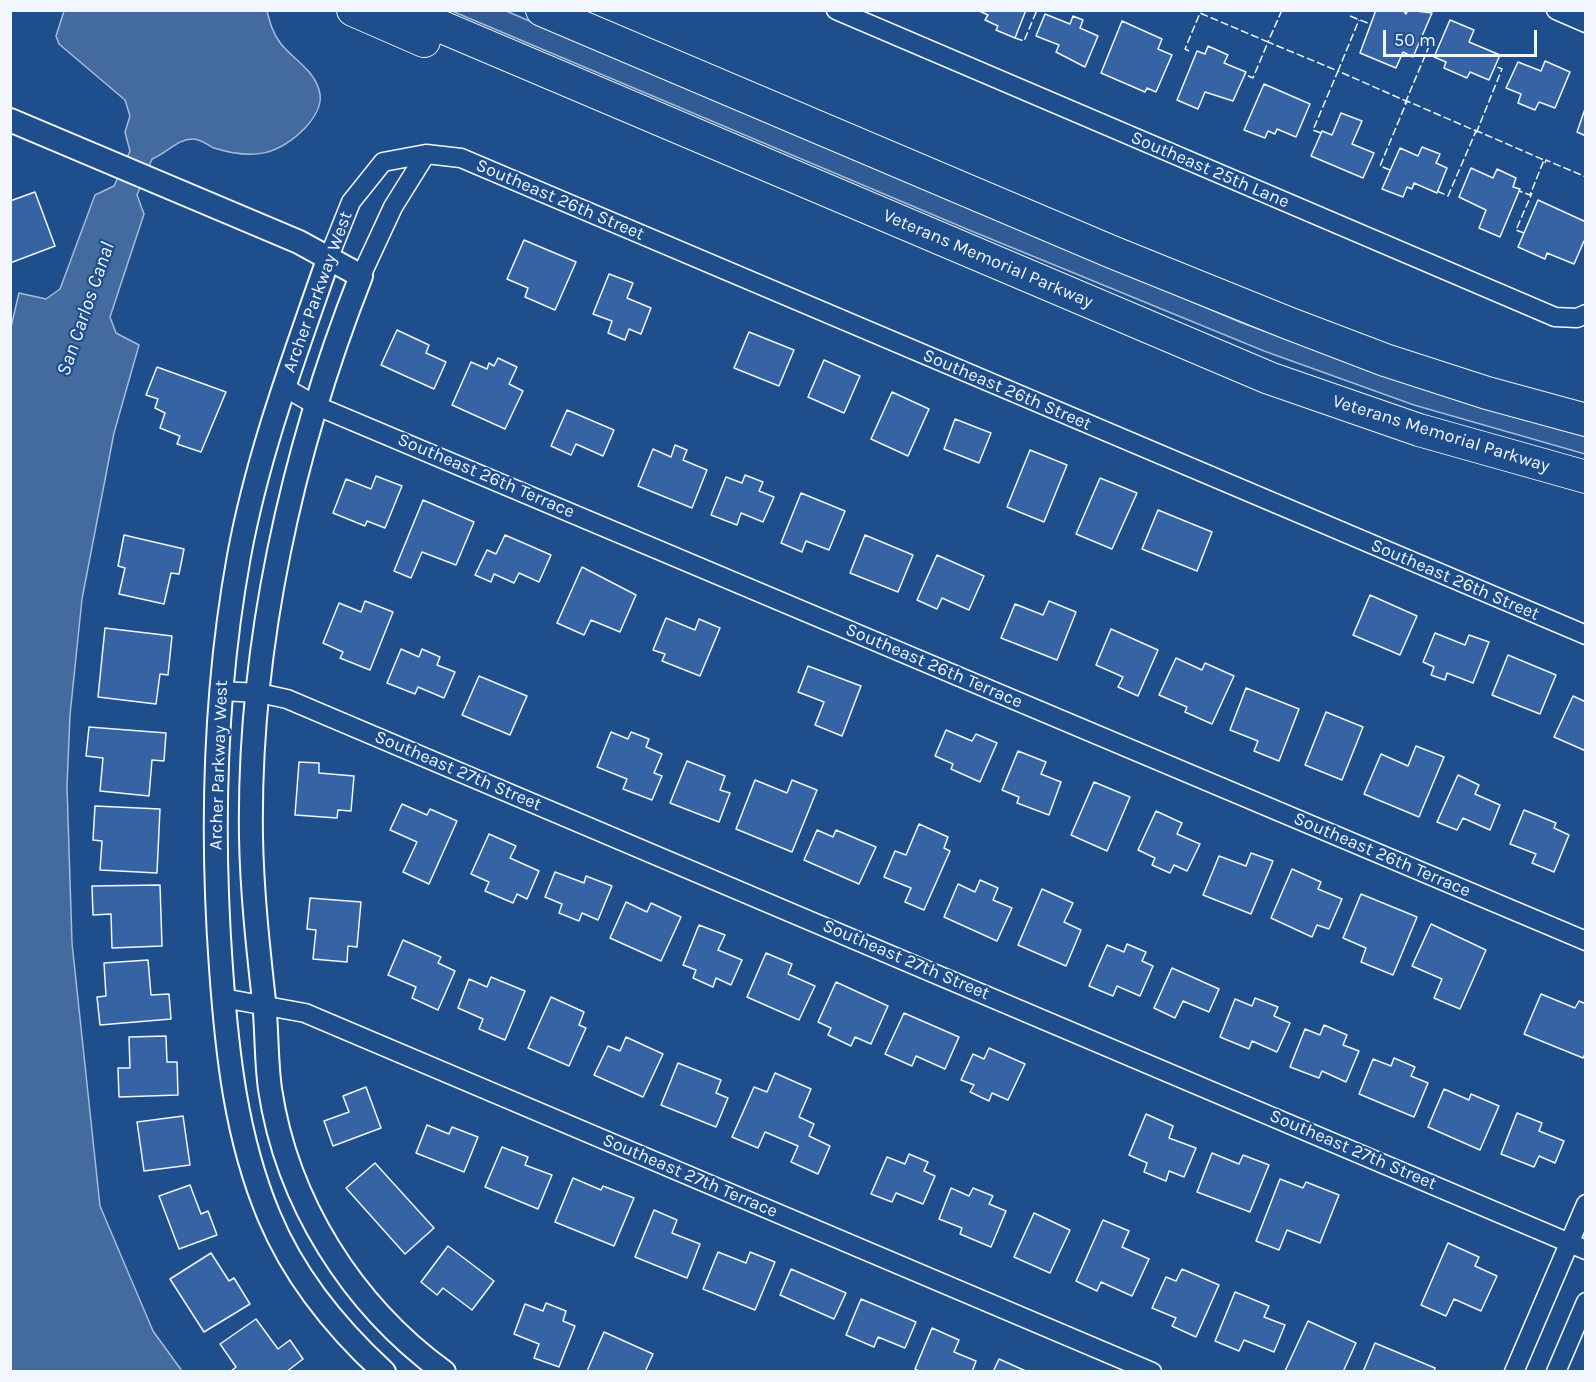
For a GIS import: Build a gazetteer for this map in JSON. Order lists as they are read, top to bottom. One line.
{"streets":{"highway":["Veterans Memorial Parkway"],"street":["Southeast 25th Lane","Southeast 26th Street","Archer Parkway West","Southeast 26th Terrace","Southeast 27th Street","Southeast 27th Terrace"]},"crossings":[["Southeast 26th Street","Archer Parkway West"],["Archer Parkway West","Southeast 26th Terrace"],["Archer Parkway West","Southeast 27th Street"],["Archer Parkway West","Southeast 27th Terrace"]],"water":["San Carlos Canal"],"scale_bar":"50 m"}
